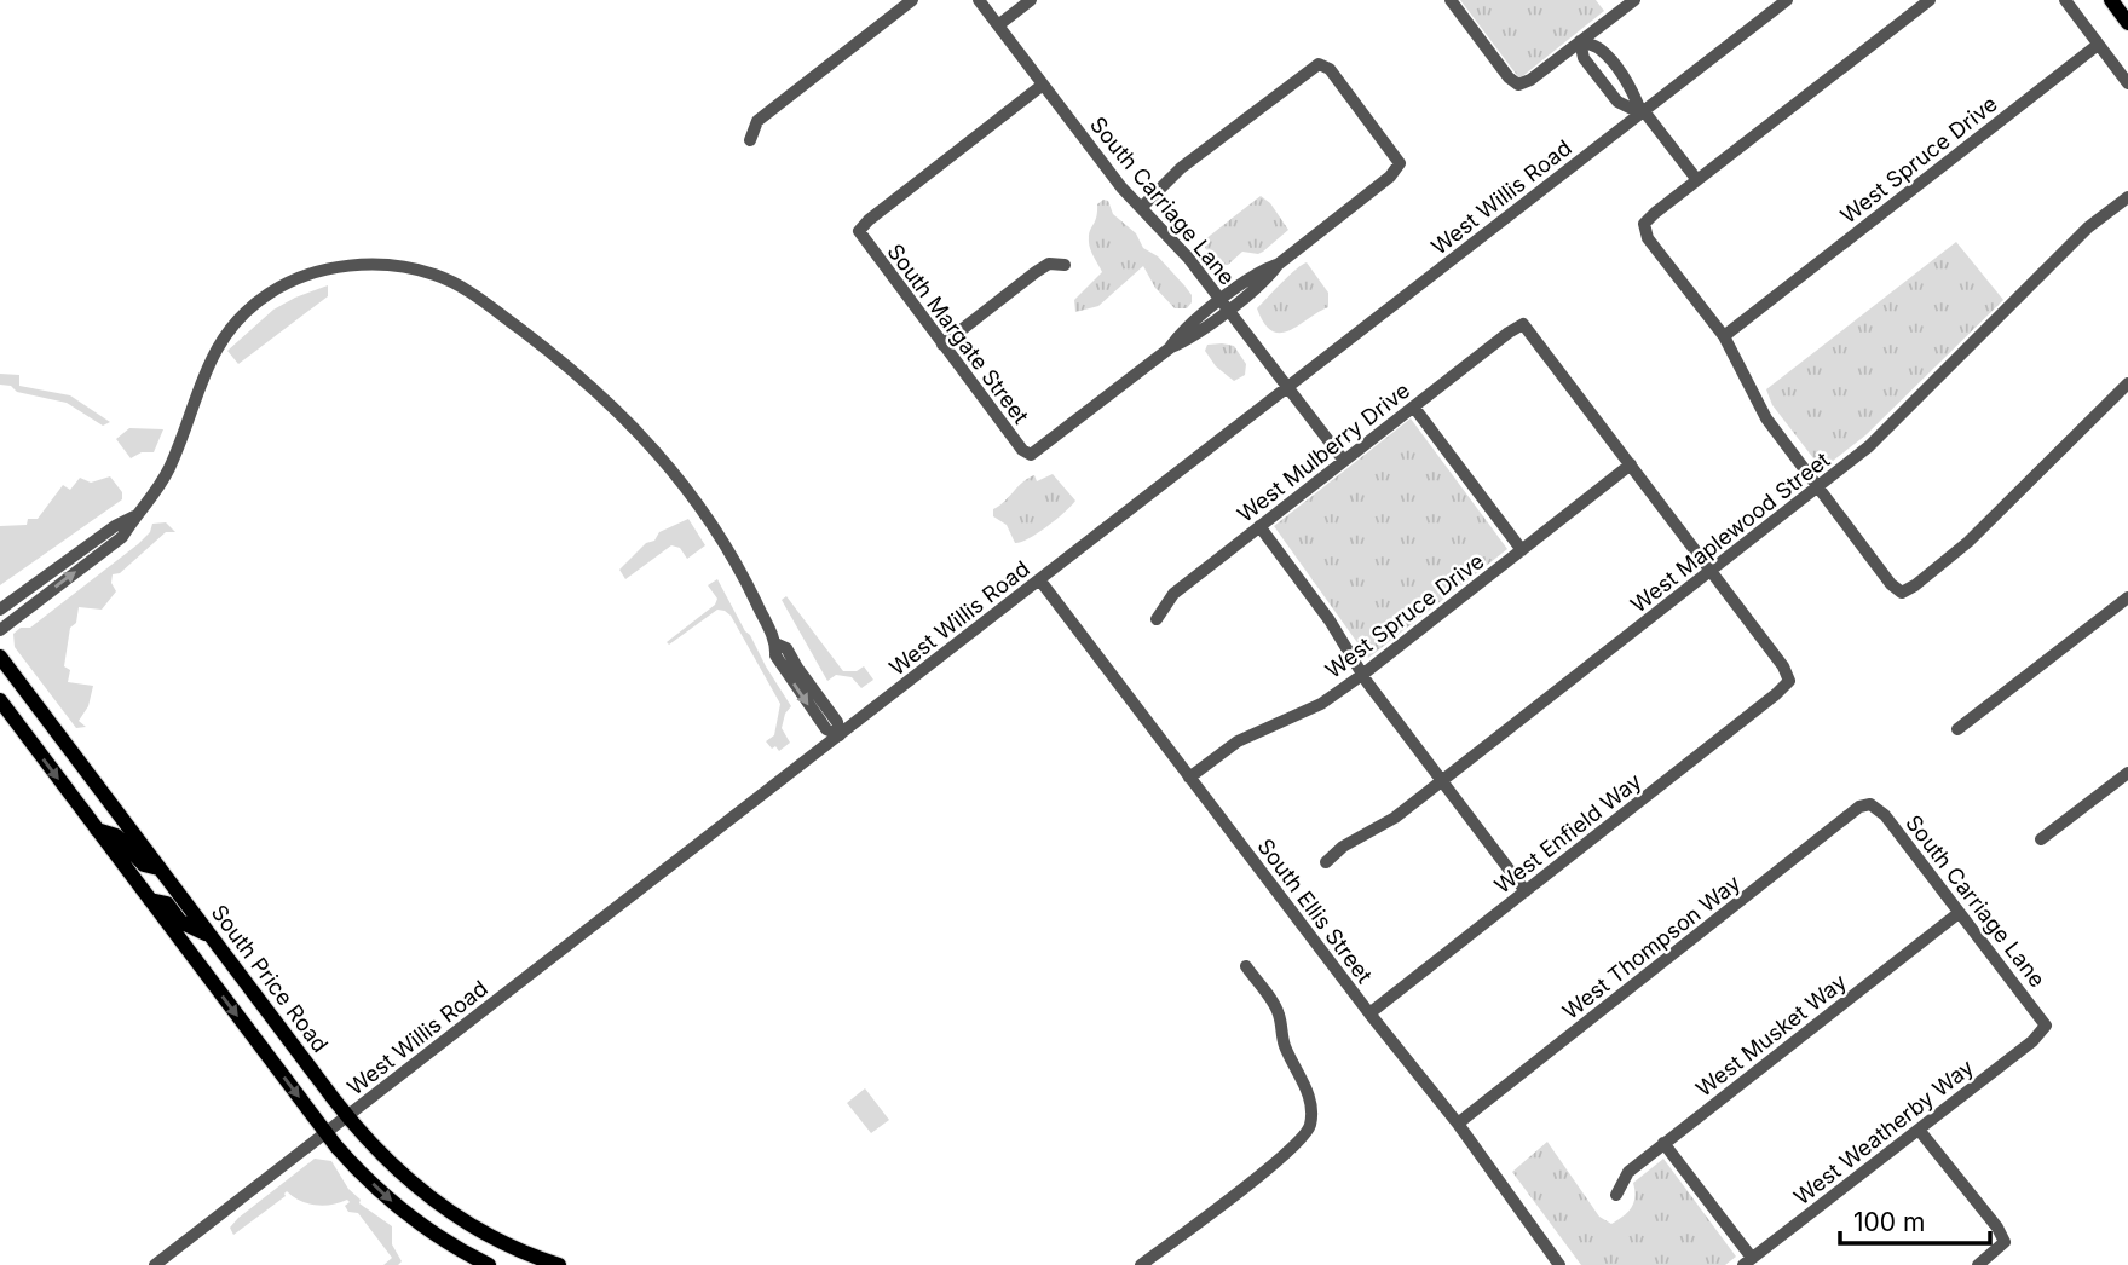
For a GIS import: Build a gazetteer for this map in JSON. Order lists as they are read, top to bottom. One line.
{"streets":{"main road":["South Price Road"],"street":["West Spruce Drive","West Willis Road","South Carriage Lane","South Margate Street","West Mulberry Drive","West Maplewood Street","West Enfield Way","South Ellis Street","West Thompson Way","West Musket Way","West Weatherby Way"]},"crossings":[["West Spruce Drive","West Mulberry Drive"],["West Spruce Drive","South Ellis Street"],["West Willis Road","South Carriage Lane"],["West Willis Road","South Ellis Street"],["West Willis Road","South Price Road"],["South Carriage Lane","South Margate Street"],["South Carriage Lane","West Mulberry Drive"],["South Carriage Lane","West Thompson Way"],["South Carriage Lane","West Musket Way"],["South Carriage Lane","West Weatherby Way"],["West Maplewood Street","West Enfield Way"],["West Enfield Way","South Ellis Street"],["South Ellis Street","West Thompson Way"]],"scale_bar":"100 m"}
